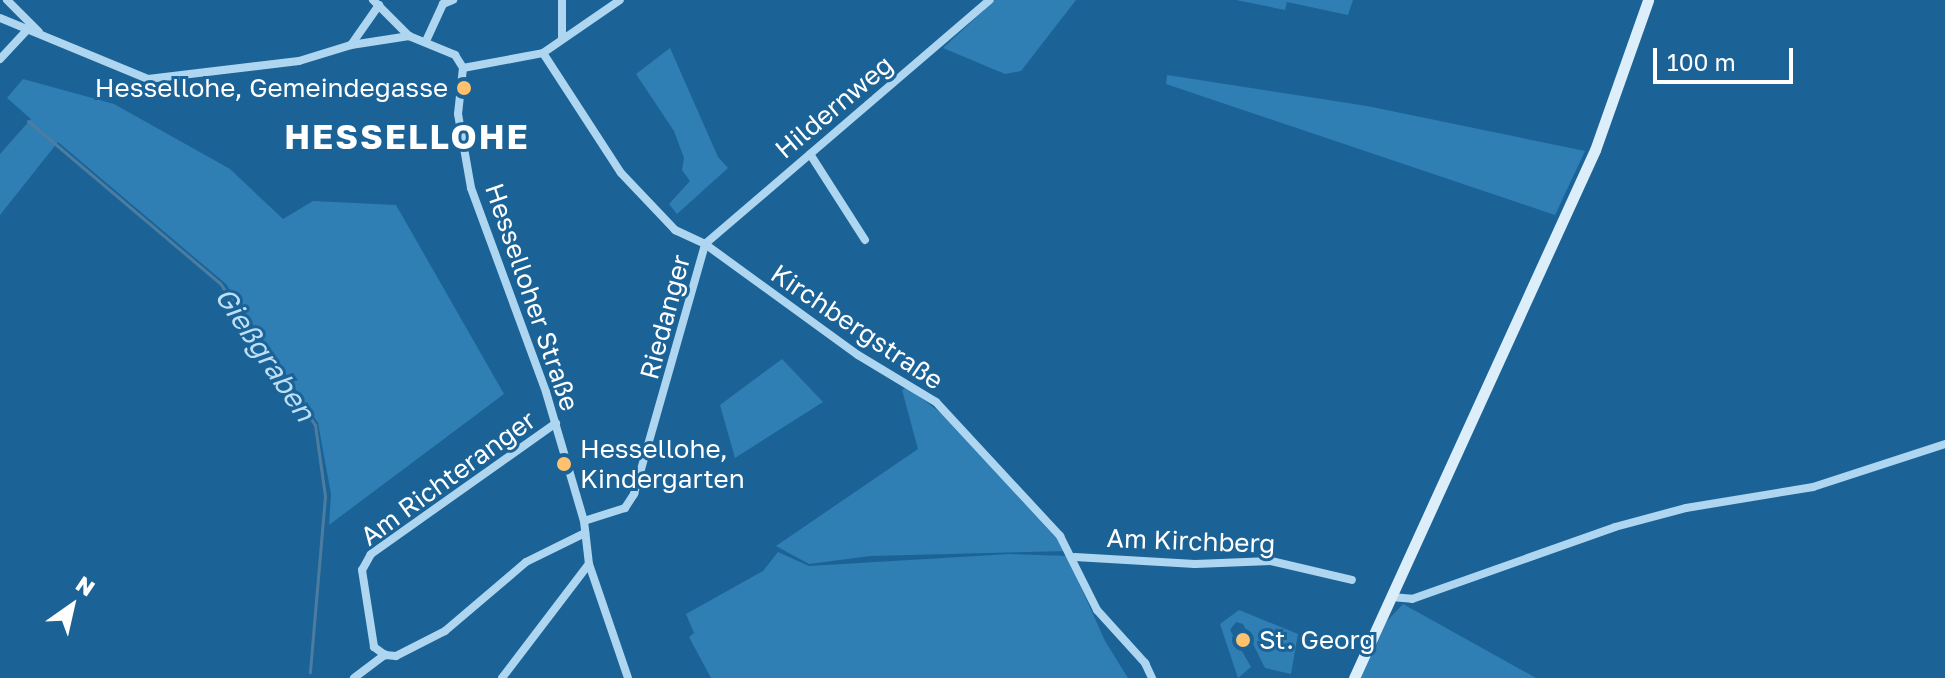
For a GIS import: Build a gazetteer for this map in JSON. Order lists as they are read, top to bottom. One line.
{"streets":{"street":["Hildernweg","Hesselloher Straße","Riedanger","Kirchbergstraße","Am Richteranger","Am Kirchberg"]},"crossings":[["Hildernweg","Riedanger"],["Hildernweg","Kirchbergstraße"],["Hesselloher Straße","Riedanger"],["Hesselloher Straße","Am Richteranger"],["Riedanger","Kirchbergstraße"],["Kirchbergstraße","Am Kirchberg"]],"districts":["HESSELLOHE"],"water":["Gießgraben"],"places":["Hessellohe, Gemeindegasse","Hessellohe, Kindergarten","St. Georg"],"scale_bar":"100 m","north":"top right"}
